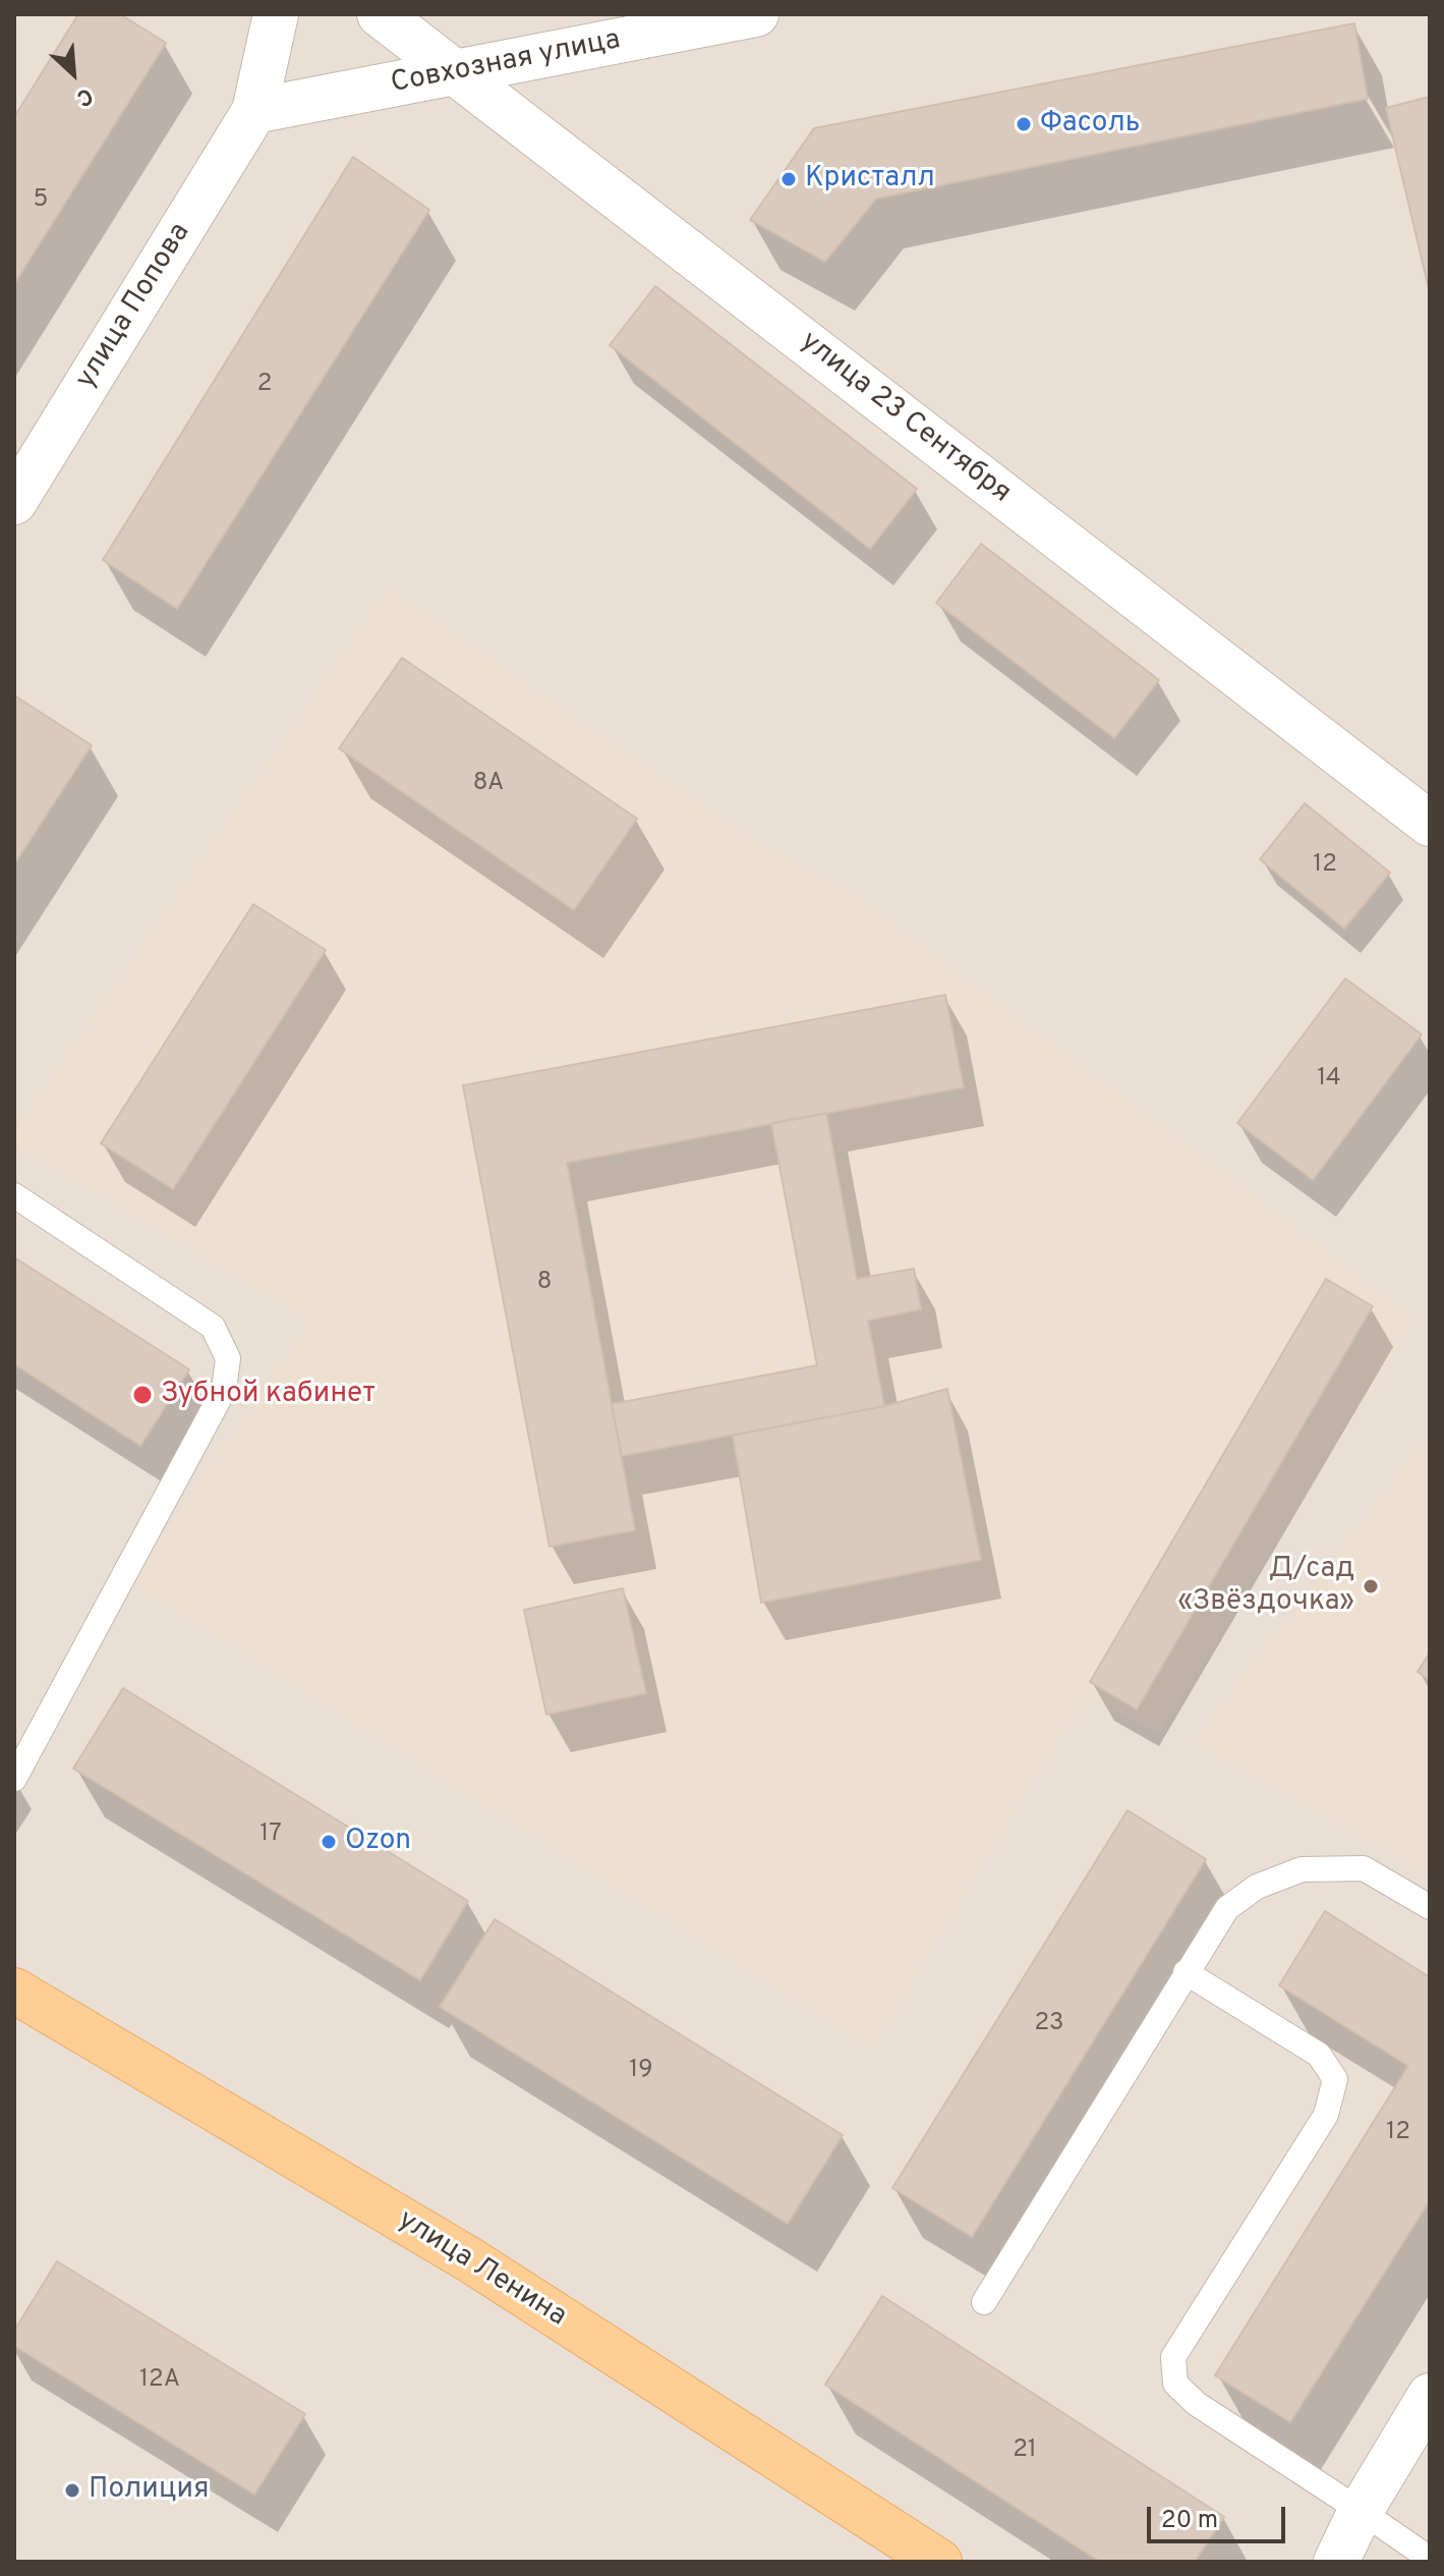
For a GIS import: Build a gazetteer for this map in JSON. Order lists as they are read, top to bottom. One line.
{"streets":{"main road":["улица Ленина"],"street":["Совхозная улица","улица Попова","улица 23 Сентября"]},"crossings":[["Совхозная улица","улица Попова"],["Совхозная улица","улица 23 Сентября"]],"places":["Фасоль","Кристалл","Зубной кабинет","Д/сад «Звёздочка»","Ozon","Полиция"],"house_numbers":["5","2","8А","12","14","8","17","23","19","12","12А","21"],"scale_bar":"20 m","north":"bottom right"}
